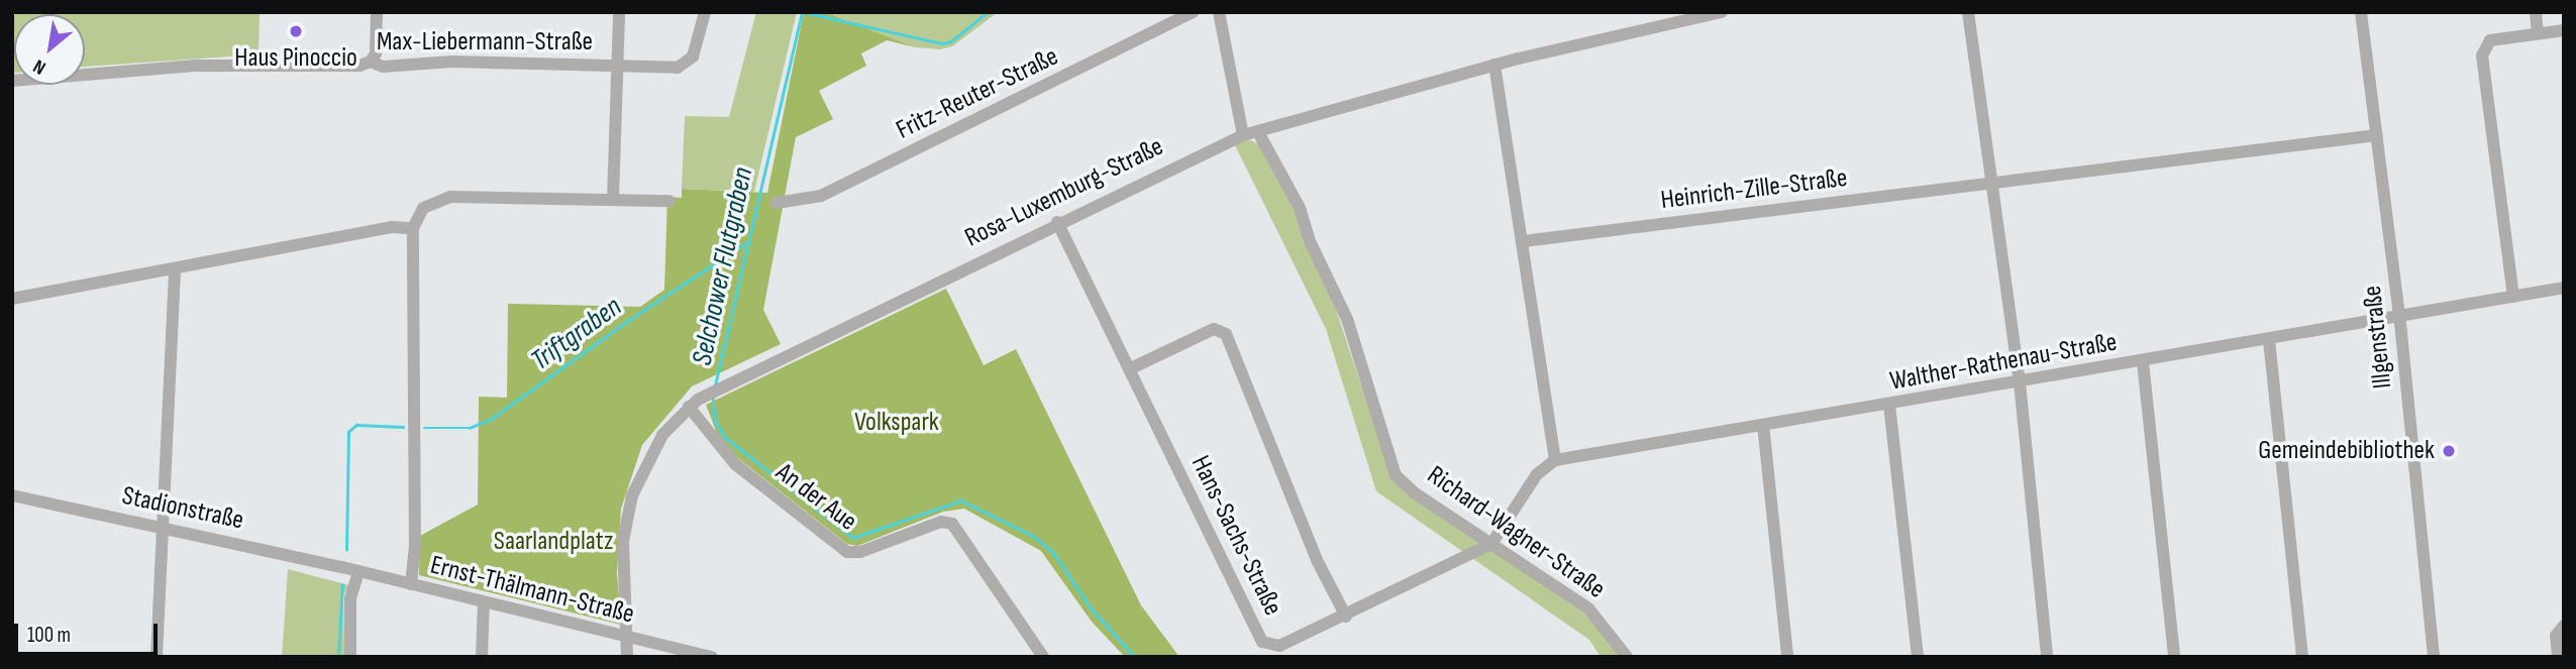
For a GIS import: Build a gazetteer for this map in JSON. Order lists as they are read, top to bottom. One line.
{"streets":{"street":["Max-Liebermann-Straße","Fritz-Reuter-Straße","Heinrich-Zille-Straße","Rosa-Luxemburg-Straße","Illgenstraße","Walther-Rathenau-Straße","An der Aue","Stadionstraße","Richard-Wagner-Straße","Hans-Sachs-Straße","Ernst-Thälmann-Straße"]},"crossings":[["Heinrich-Zille-Straße","Illgenstraße"],["Rosa-Luxemburg-Straße","An der Aue"],["Rosa-Luxemburg-Straße","Richard-Wagner-Straße"],["Rosa-Luxemburg-Straße","Hans-Sachs-Straße"],["Rosa-Luxemburg-Straße","Ernst-Thälmann-Straße"],["Illgenstraße","Walther-Rathenau-Straße"],["Stadionstraße","Ernst-Thälmann-Straße"],["Richard-Wagner-Straße","Hans-Sachs-Straße"]],"water":["Selchower Flutgraben","Triftgraben"],"parks":["Volkspark","Saarlandplatz"],"places":["Haus Pinoccio","Gemeindebibliothek"],"scale_bar":"100 m","north":"bottom left"}
